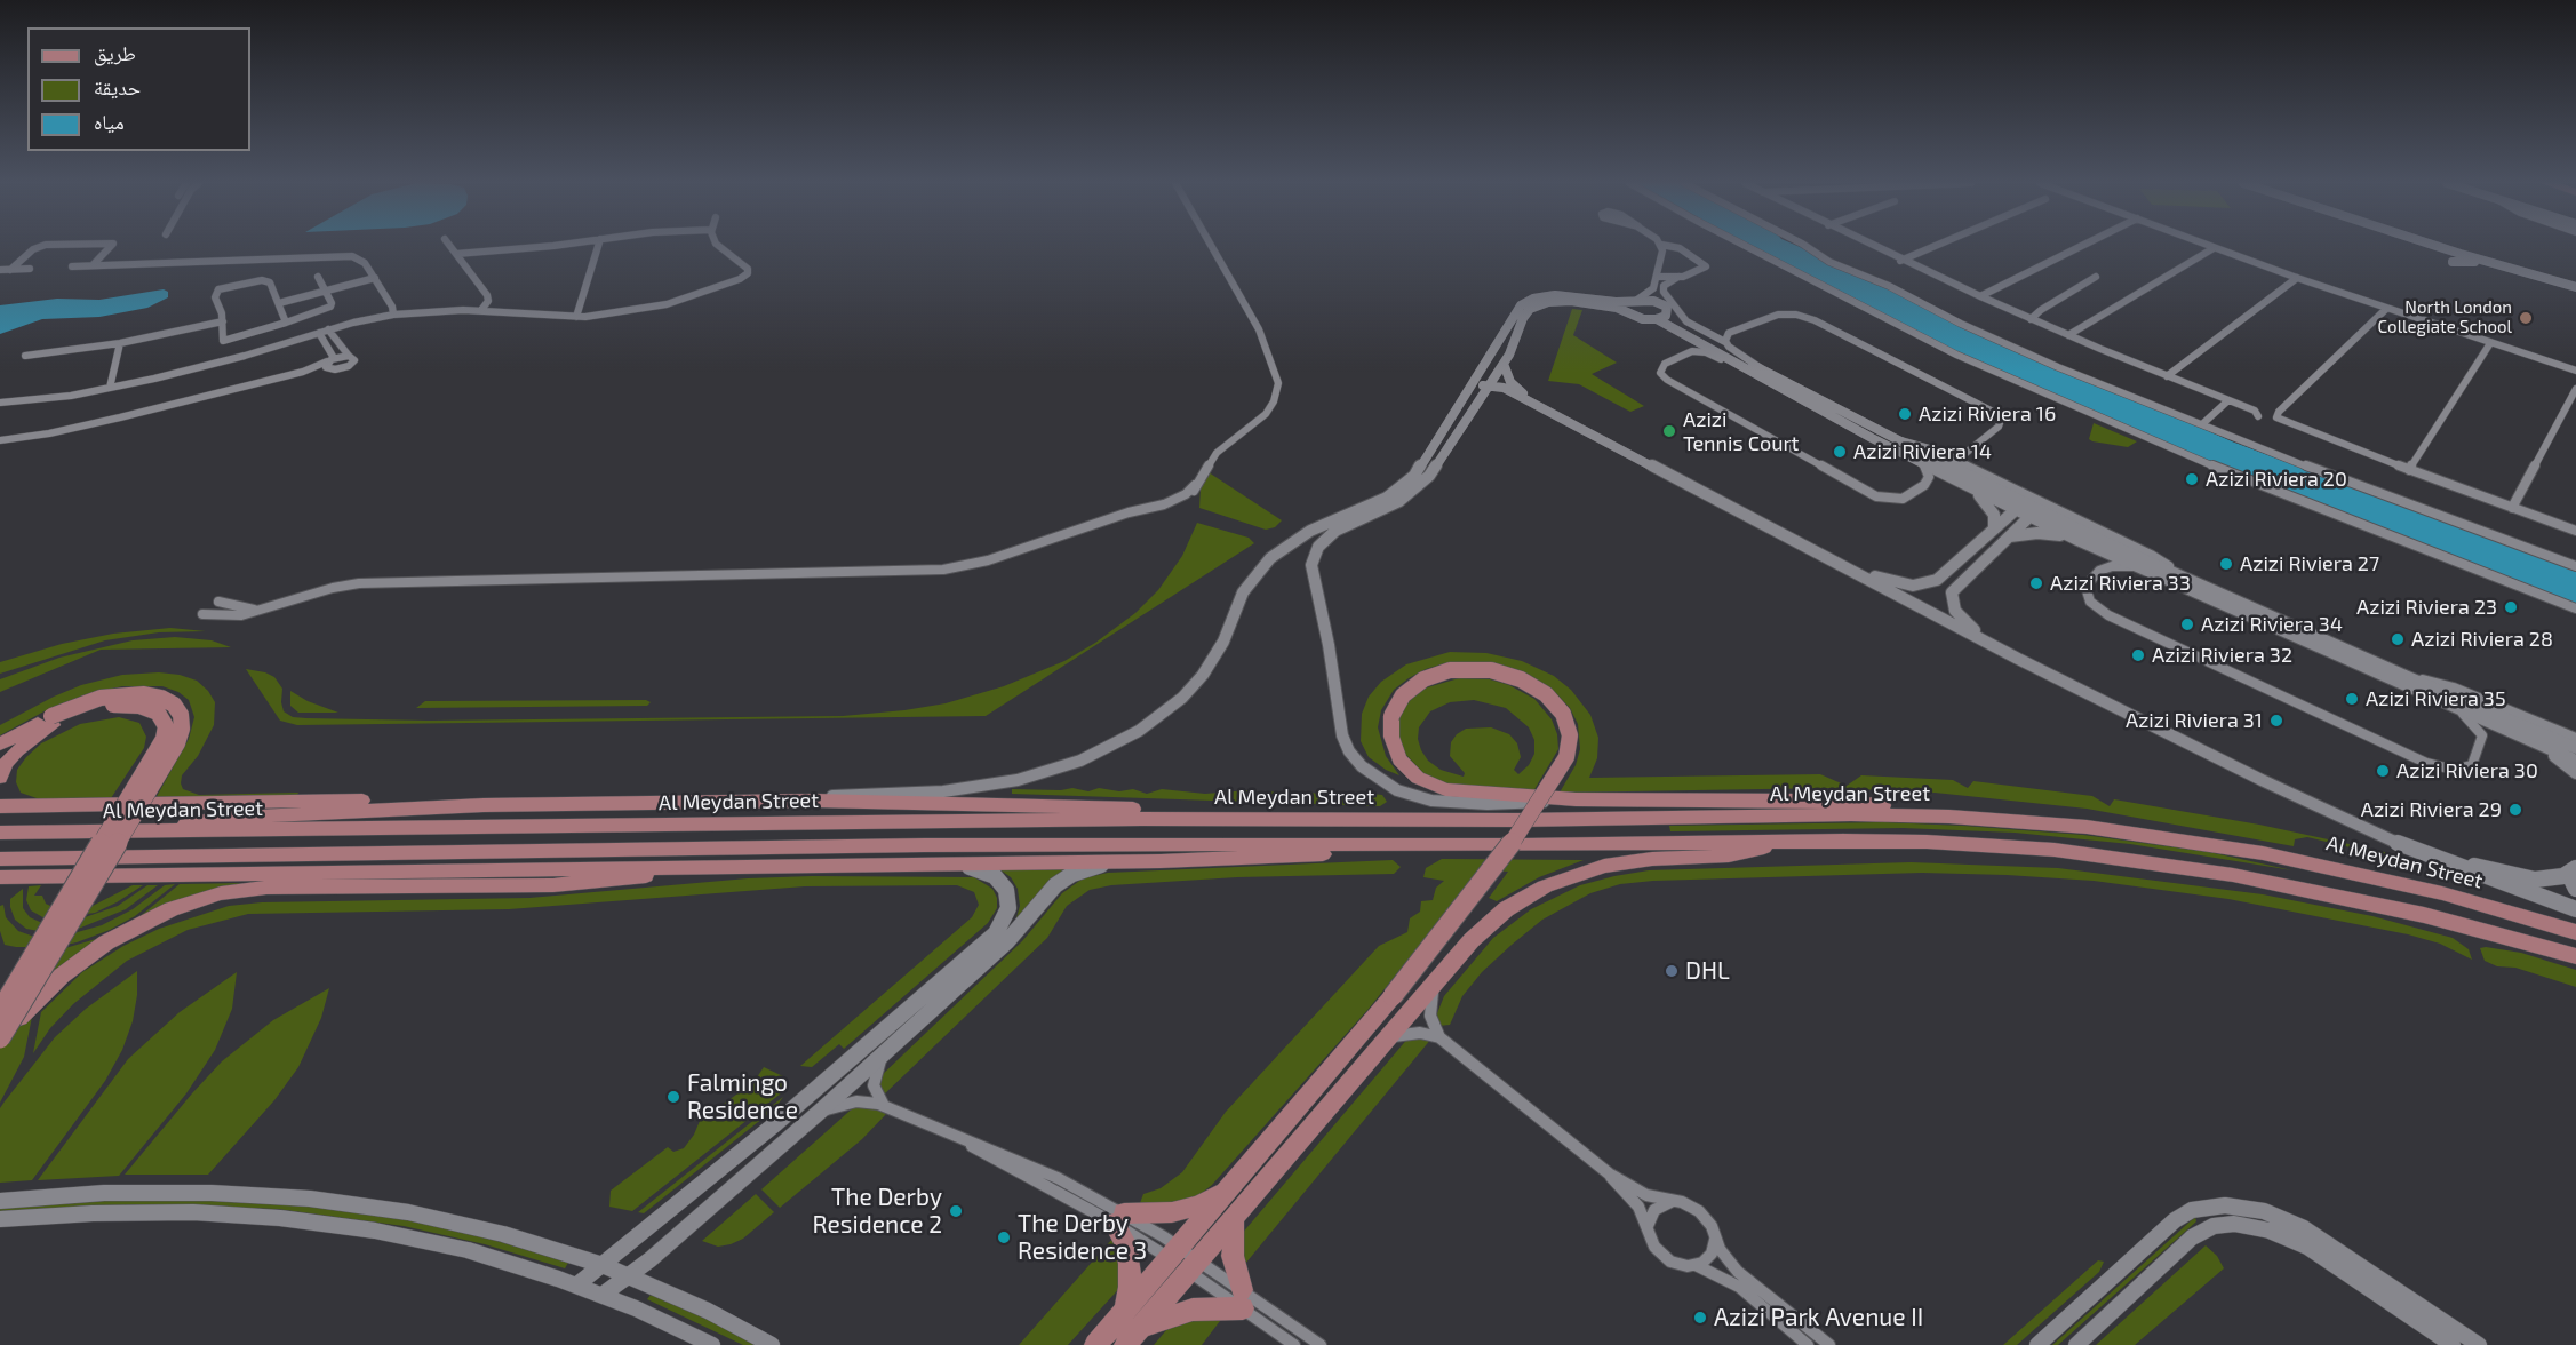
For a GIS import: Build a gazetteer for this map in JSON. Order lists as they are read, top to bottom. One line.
{"streets":{"main road":["Al Meydan Street"]},"places":["North London Collegiate School","Azizi Riviera 16","Azizi Tennis Court","Azizi Riviera 14","Azizi Riviera 20","Azizi Riviera 27","Azizi Riviera 33","Azizi Riviera 23","Azizi Riviera 34","Azizi Riviera 28","Azizi Riviera 32","Azizi Riviera 35","Azizi Riviera 31","Azizi Riviera 30","Azizi Riviera 29","DHL","Falmingo Residence","The Derby Residence 2","The Derby Residence 3","Azizi Park Avenue II"],"legend":["طريق","حديقة","مياه"]}
